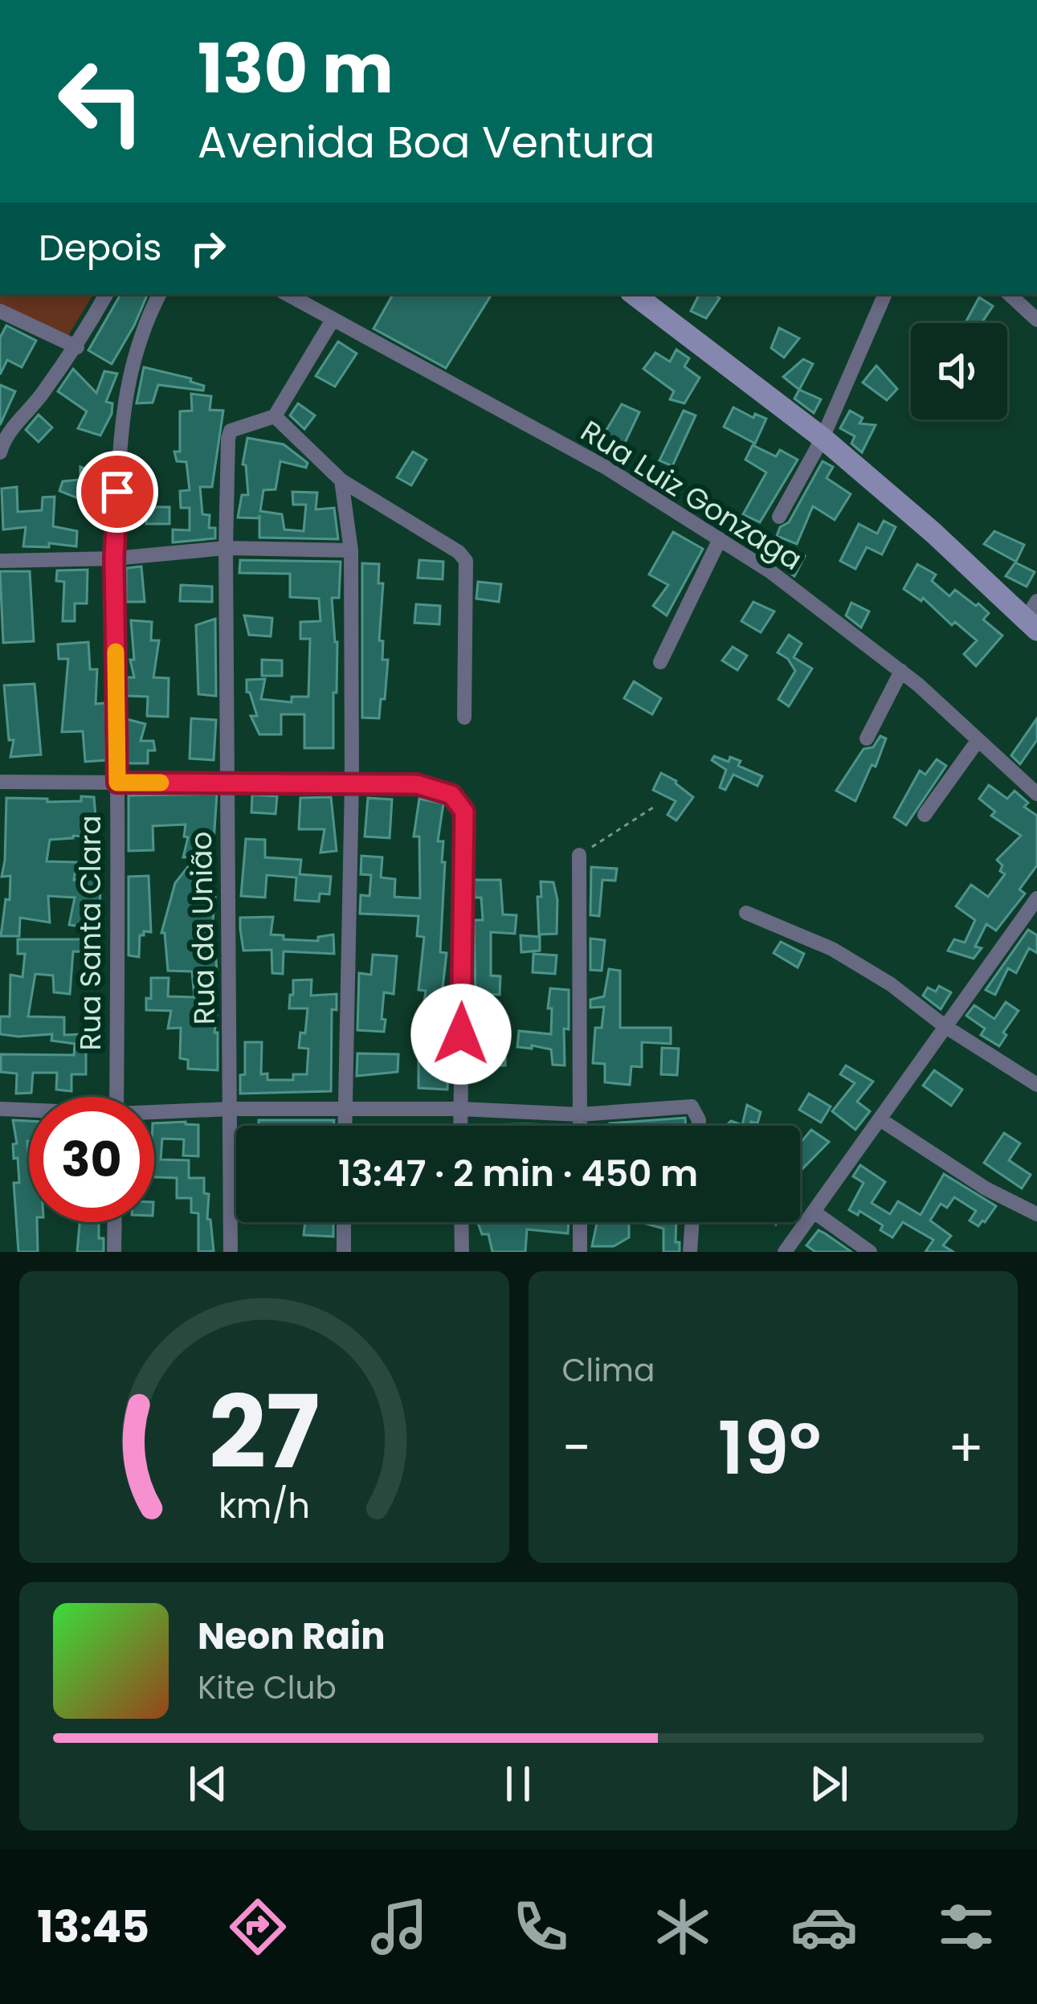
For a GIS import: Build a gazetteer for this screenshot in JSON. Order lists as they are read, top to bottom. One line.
{"streets":{"street":["Rua Luiz Gonzaga","Rua da União","Rua Santa Clara"]},"page":{"turn":["130 m","Avenida Boa Ventura"],"then":"Depois","limit":"30","trip":"13:47 · 2 min · 450 m","tile":"Clima","heat":["−","19°","+"],"song":["Neon Rain","Kite Club"],"tabs":"13:45","gauge":["27","km/h"]}}
